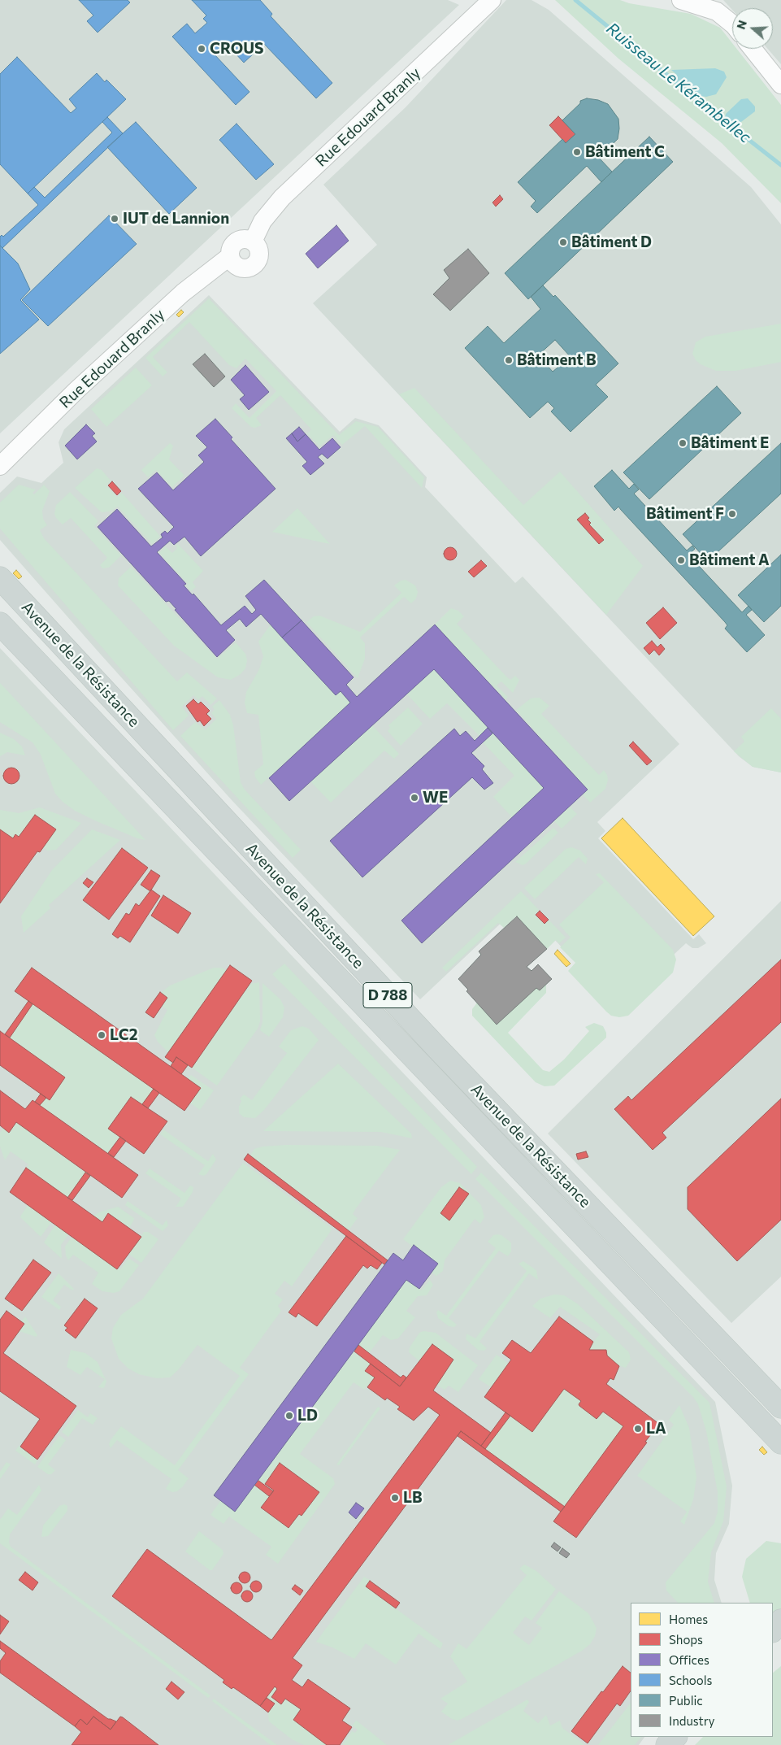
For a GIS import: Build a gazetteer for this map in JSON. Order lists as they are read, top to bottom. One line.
{"streets":{"main road":["Avenue de la Résistance","D 788"],"street":["Rue Edouard Branly"]},"water":["Ruisseau Le Kérambellec"],"places":["CROUS","Bâtiment C","IUT de Lannion","Bâtiment D","Bâtiment B","Bâtiment E","Bâtiment F","Bâtiment A","WE","LC2","LD","LA","LB"],"legend":["Homes","Shops","Offices","Schools","Public","Industry"],"north":"left"}
